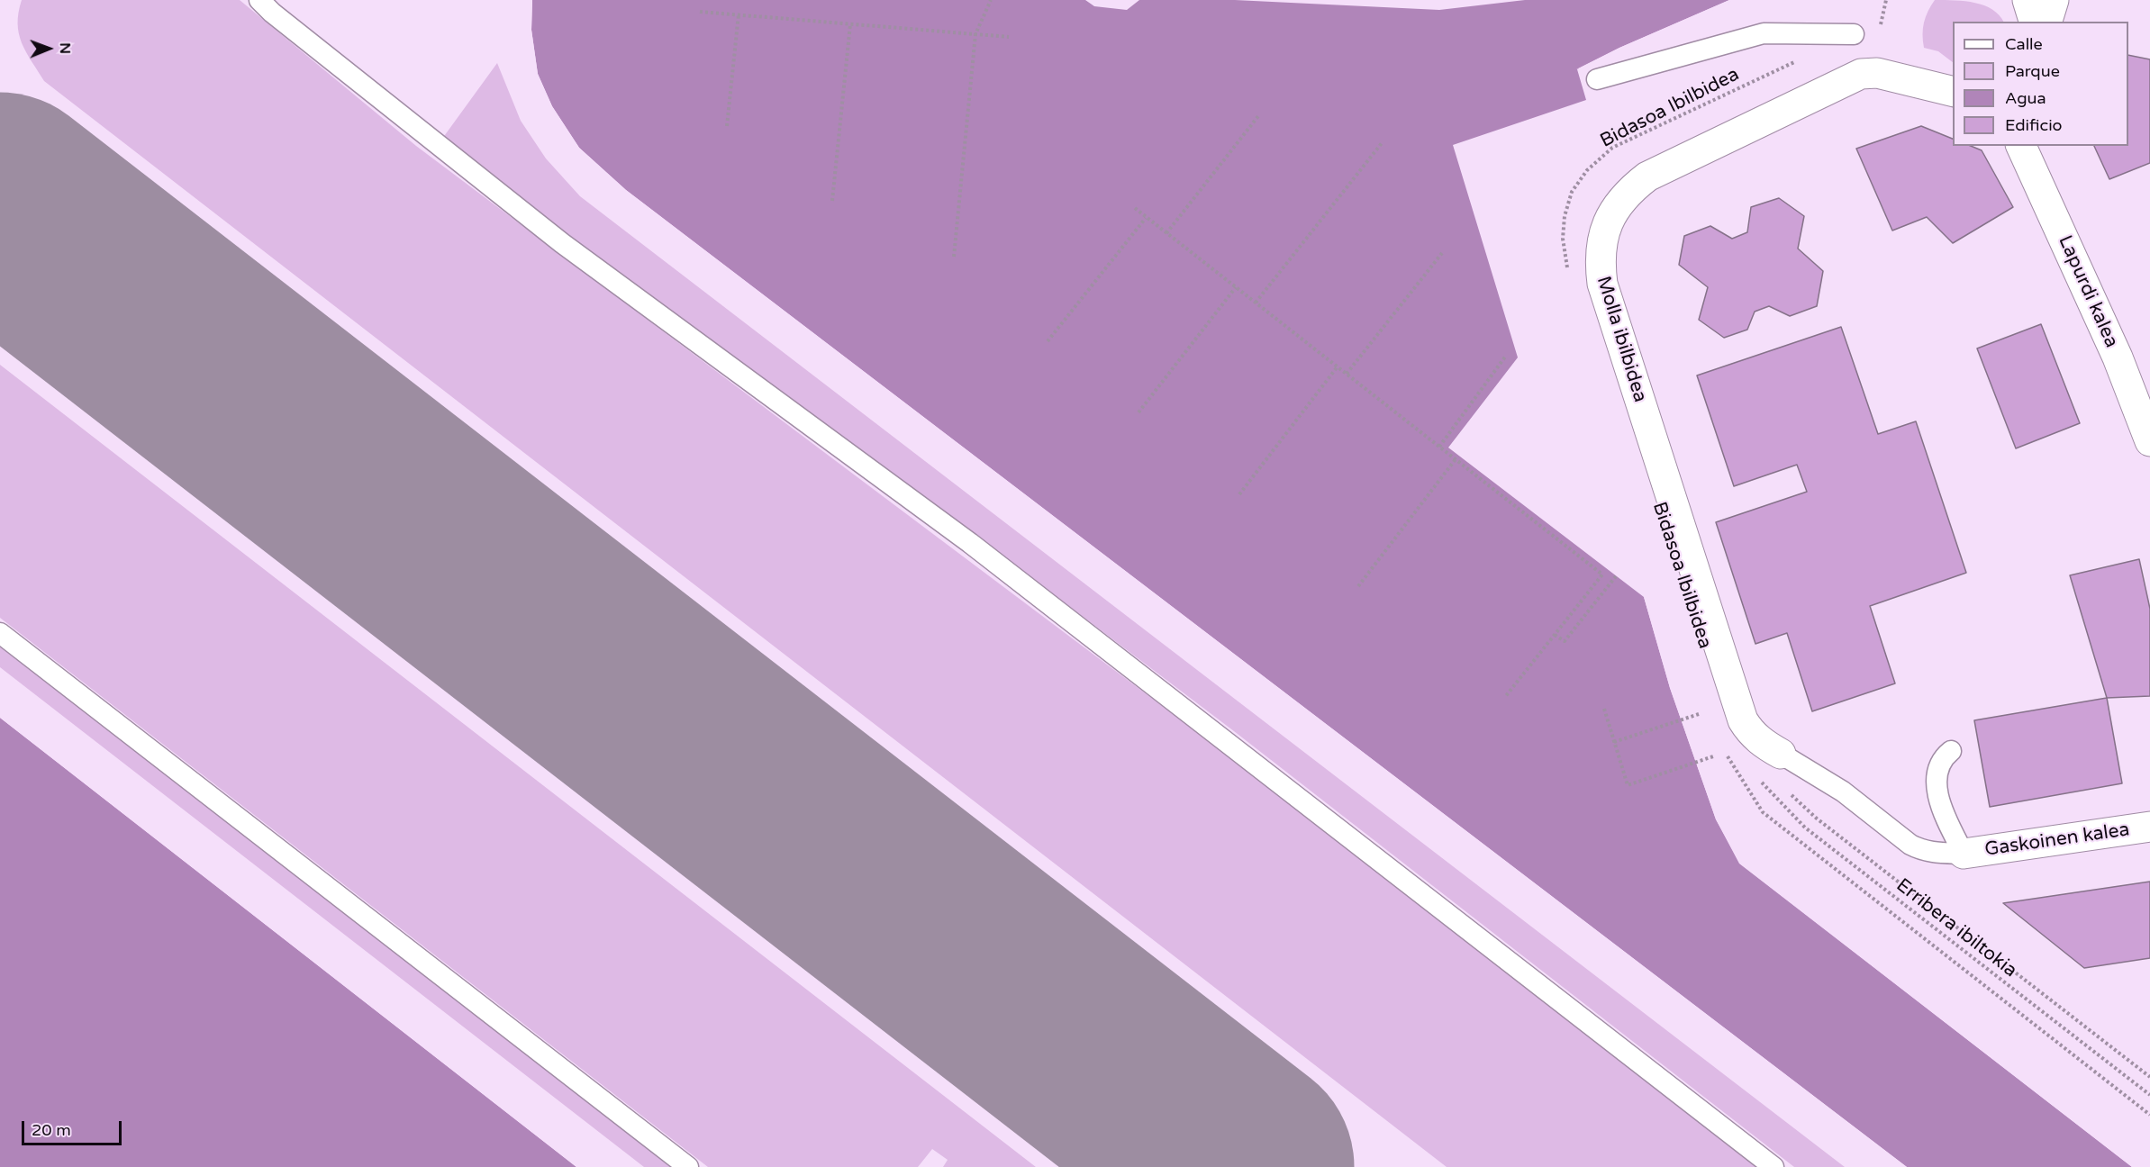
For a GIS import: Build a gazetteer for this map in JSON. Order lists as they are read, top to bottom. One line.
{"streets":{"street":["Lapurdi kalea","Molla ibilbidea","Gaskoinen kalea"],"path":["Bidasoa Ibilbidea","Erribera ibiltokia"]},"legend":["Calle","Parque","Agua","Edificio"],"scale_bar":"20 m","north":"right"}
